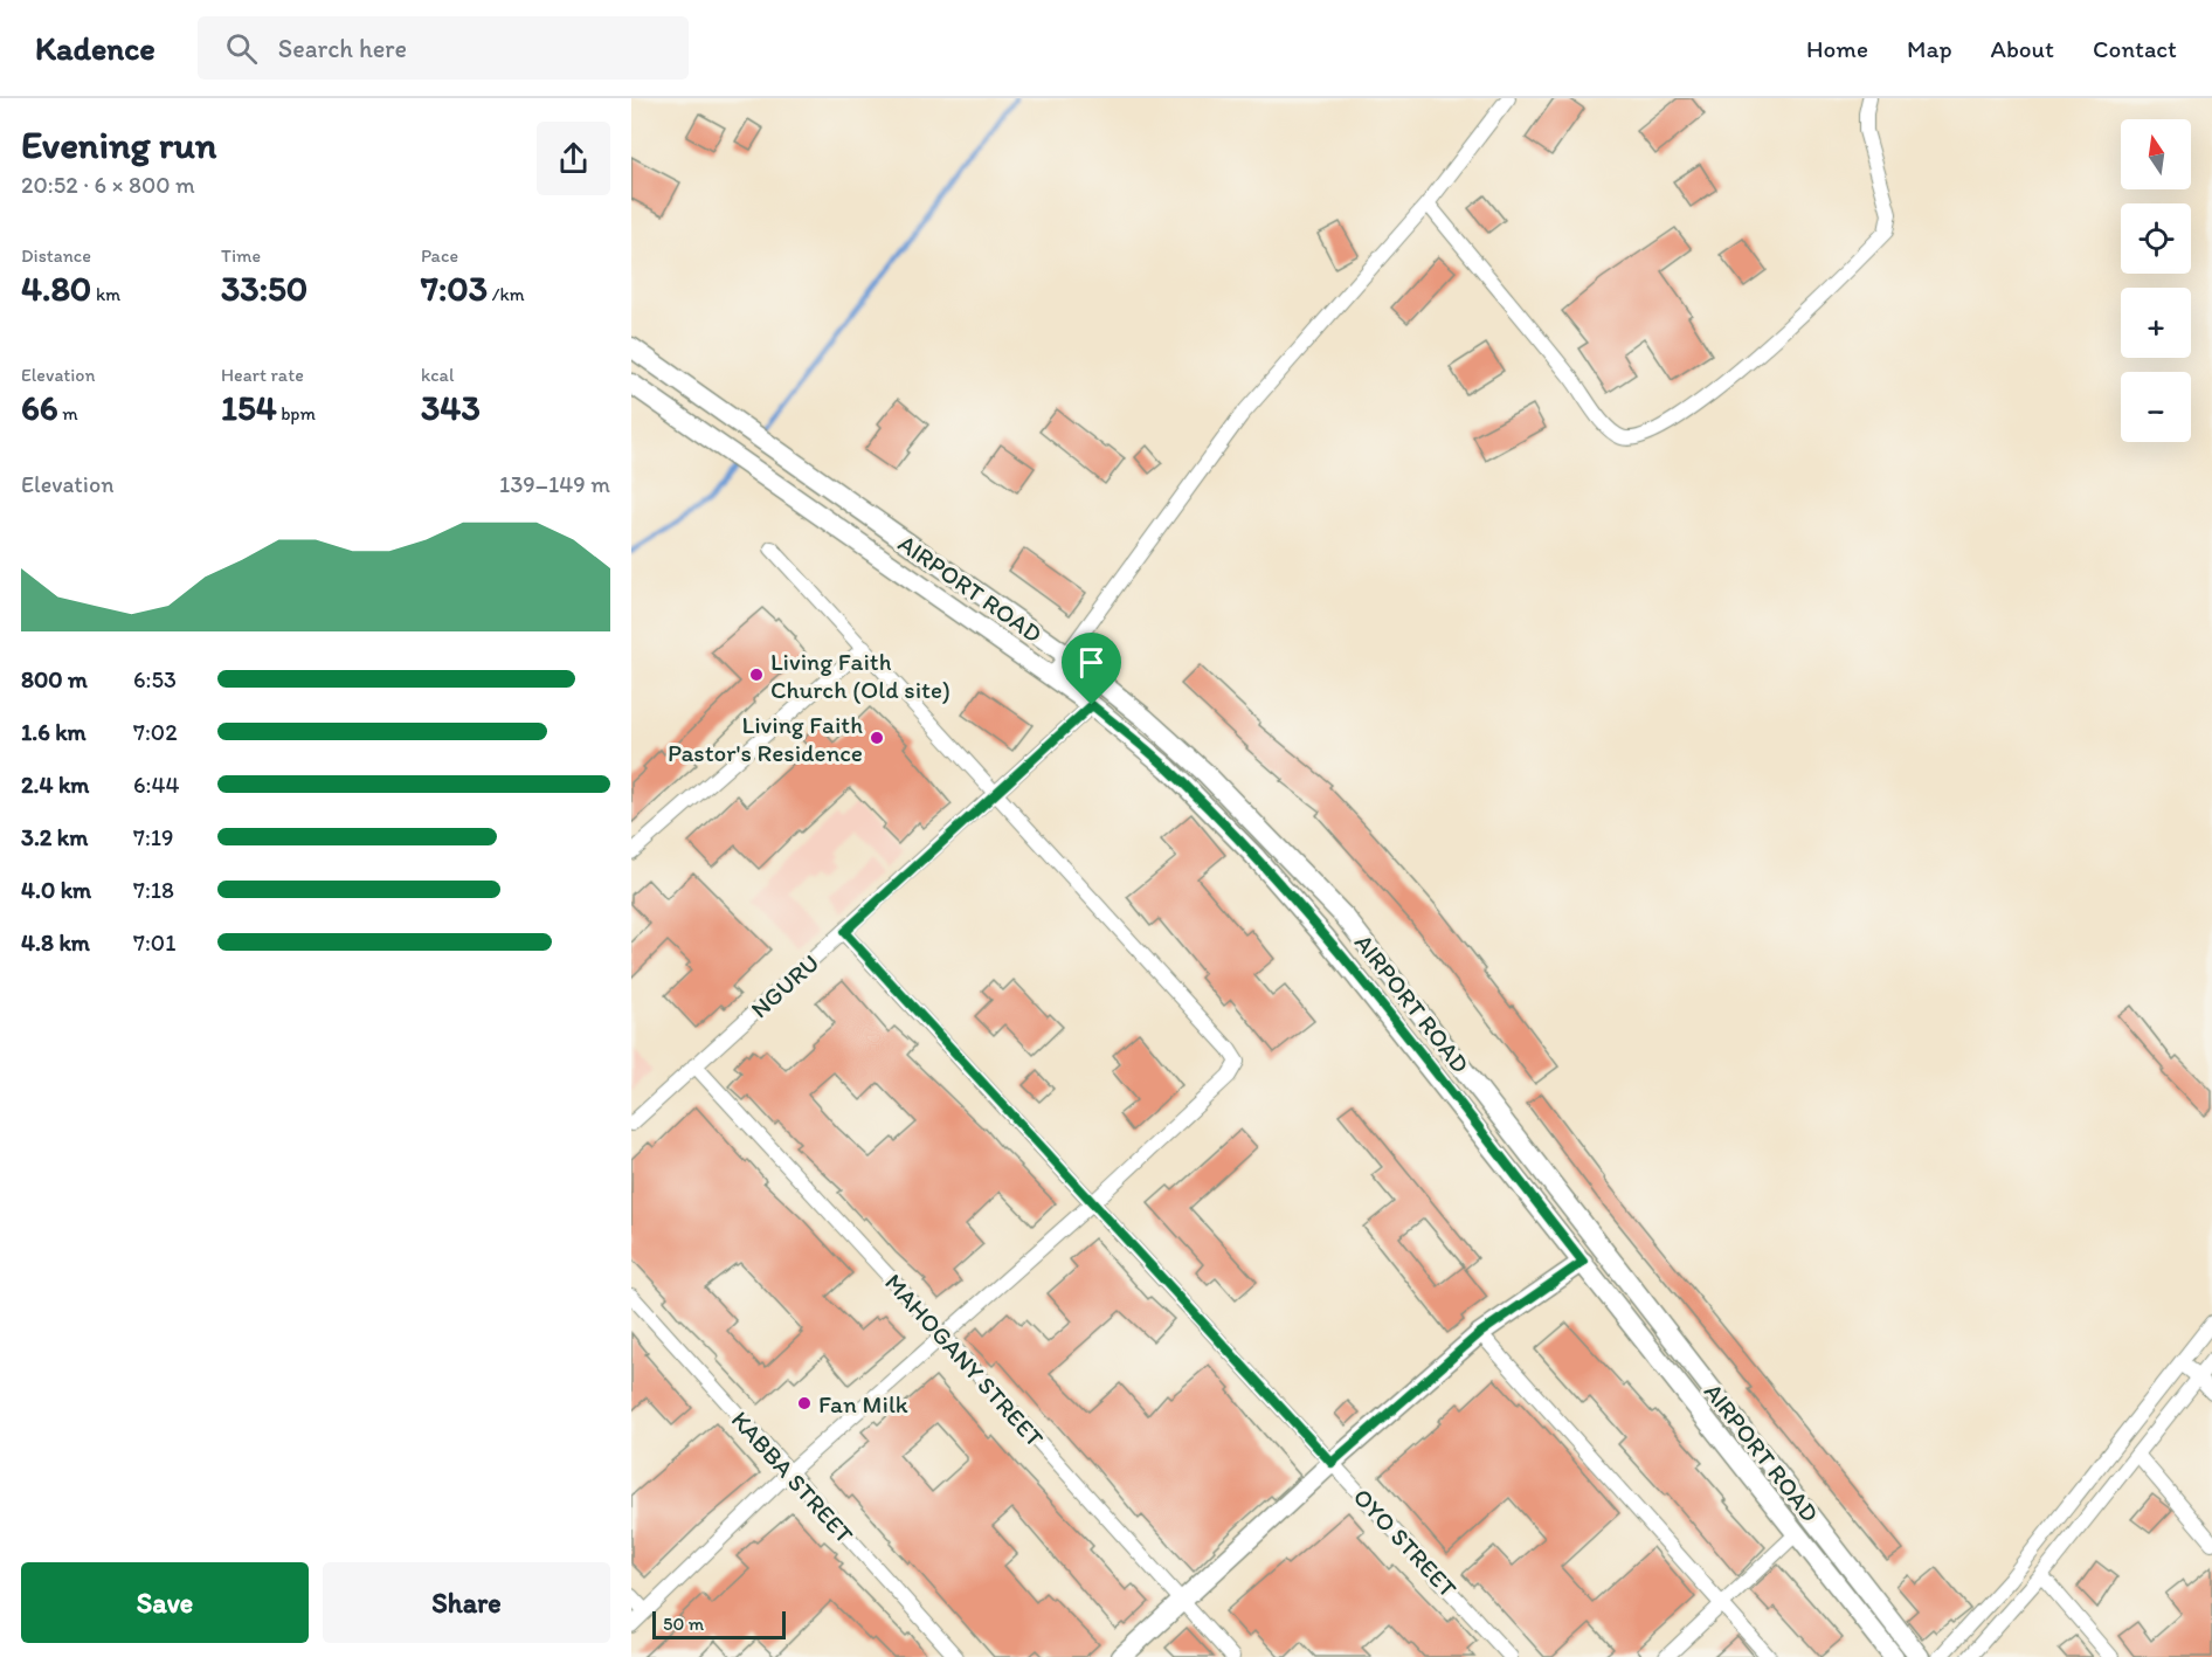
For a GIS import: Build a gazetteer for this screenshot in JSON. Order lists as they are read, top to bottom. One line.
{"streets":{"main road":["AIRPORT ROAD"],"street":["NGURU","MAHOGANY STREET","KABBA STREET","OYO STREET"]},"crossings":[["AIRPORT ROAD","NGURU"],["NGURU","MAHOGANY STREET"],["NGURU","OYO STREET"]],"places":["Living Faith Church (Old site)","Living Faith Pastor's Residence","Fan Milk"],"scale_bar":"50 m","north":"top","page":{"header":"Kadence","search":"Search here","nav":["Home","Map","About","Contact"],"heading":["Evening run","20:52 · 6 × 800 m"],"map_buttons":["+","−"],"stats":[["Distance","4.80 km"],["Time","33:50"],["Pace","7:03 /km"],["Elevation","66 m"],["Heart rate","154 bpm"],["kcal","343"]],"chart":["Elevation","139–149 m"],"list":[{"name":"800 m","note":"6:53"},{"name":"1.6 km","note":"7:02"},{"name":"2.4 km","note":"6:44"},{"name":"3.2 km","note":"7:19"},{"name":"4.0 km","note":"7:18"},{"name":"4.8 km","note":"7:01"}],"buttons":["Save","Share"],"scale":"50 m"}}
